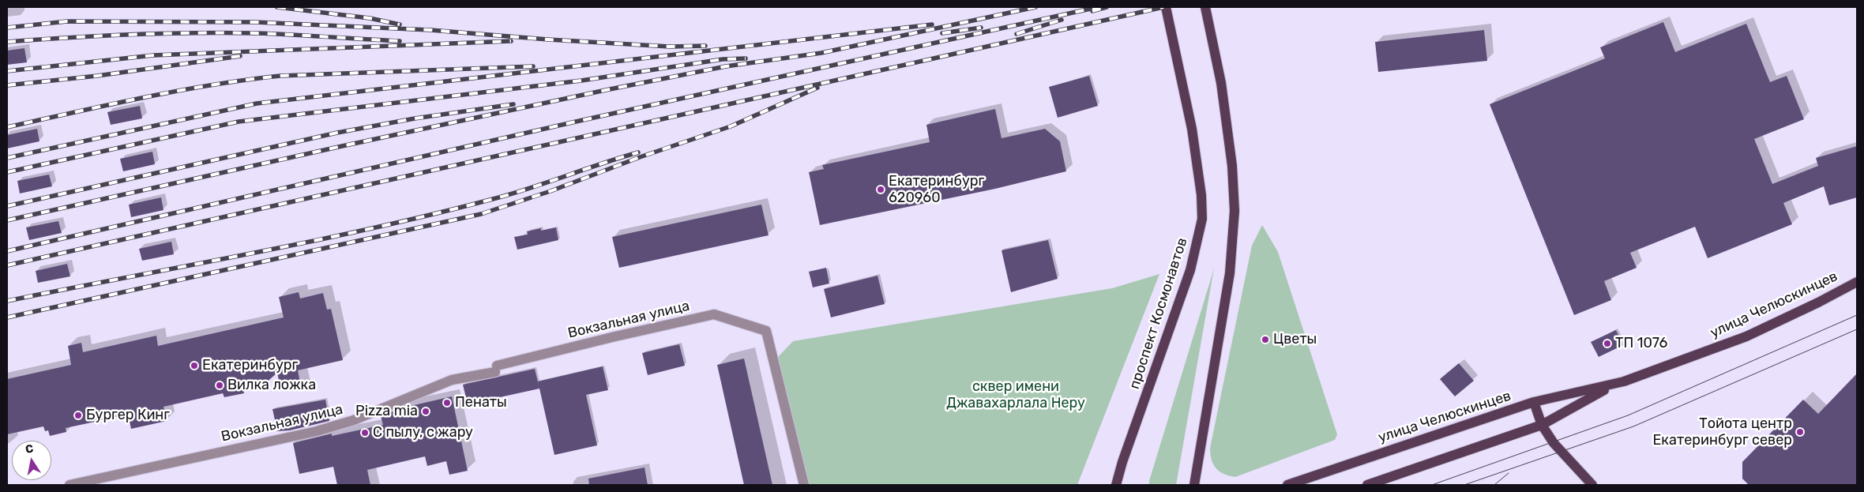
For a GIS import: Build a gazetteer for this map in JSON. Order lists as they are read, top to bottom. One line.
{"streets":{"main road":["улица Челюскинцев","проспект Космонавтов"],"street":["Вокзальная улица"]},"parks":["сквер имени Джавахарлала Неру"],"places":["Екатеринбург 620960","Цветы","ТП 1076","Екатеринбург","Вилка ложка","Пенаты","Pizza mia","Бургер Кинг","Тойота центр Екатеринбург север","С пылу, с жару"],"north":"top"}
